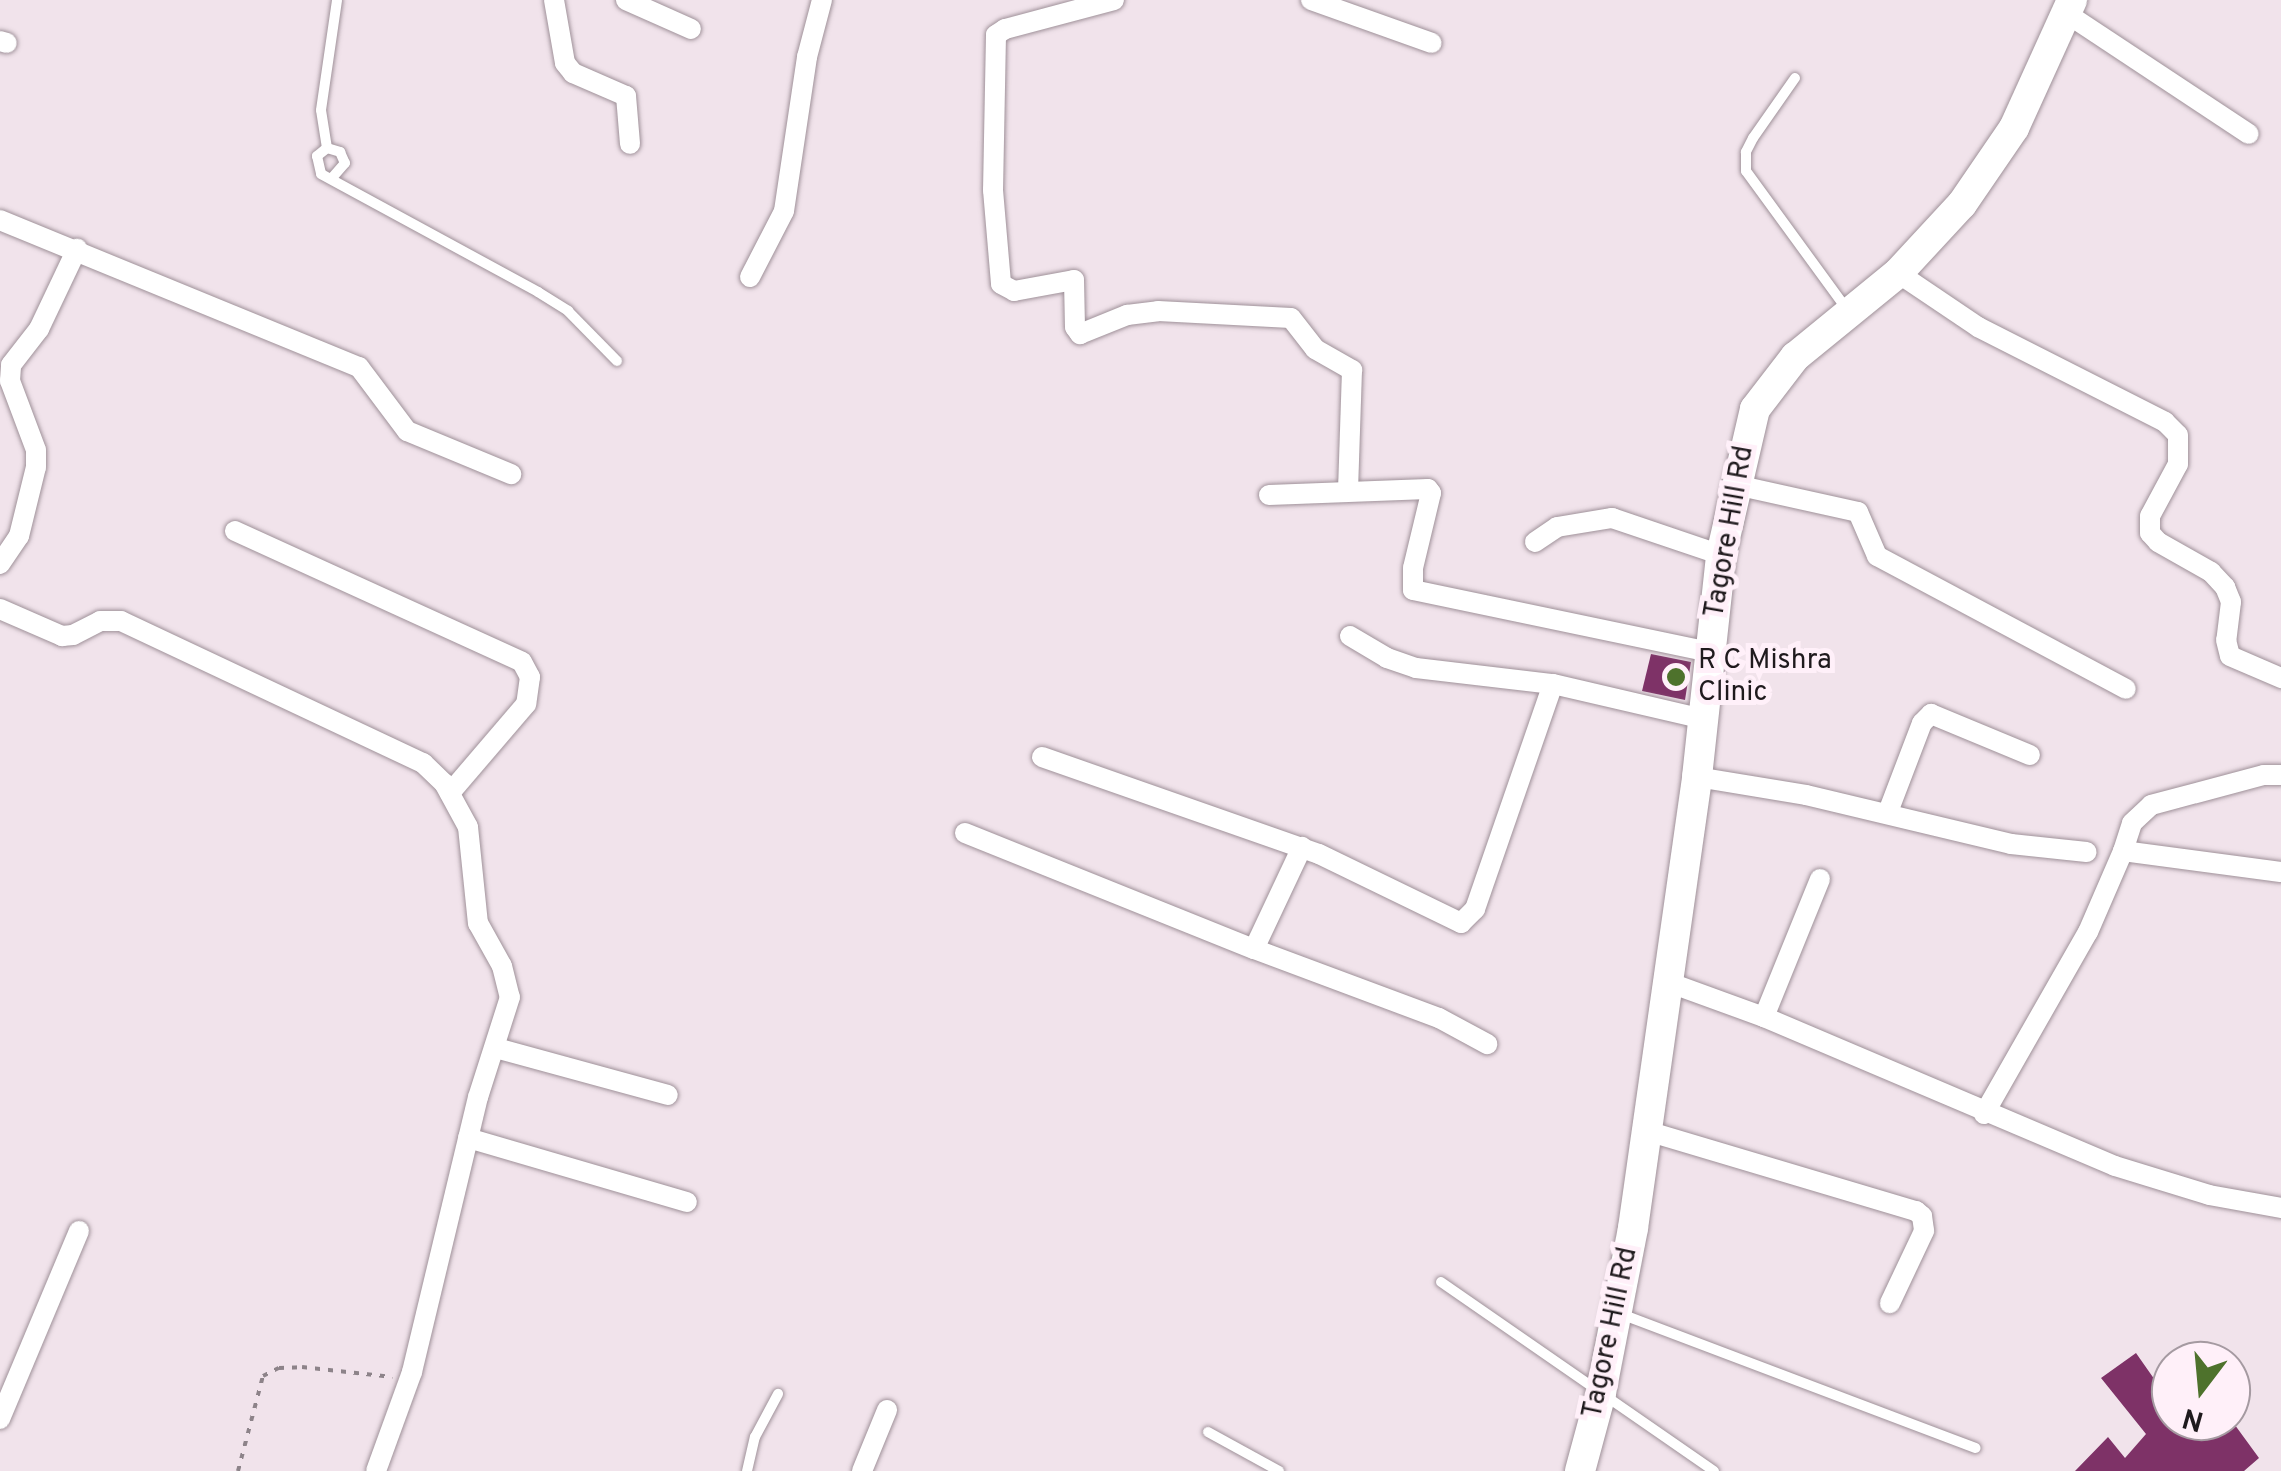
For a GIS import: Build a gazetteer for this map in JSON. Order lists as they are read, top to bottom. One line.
{"streets":{"main road":["Tagore Hill Rd"]},"places":["R C Mishra Clinic"],"north":"bottom"}
